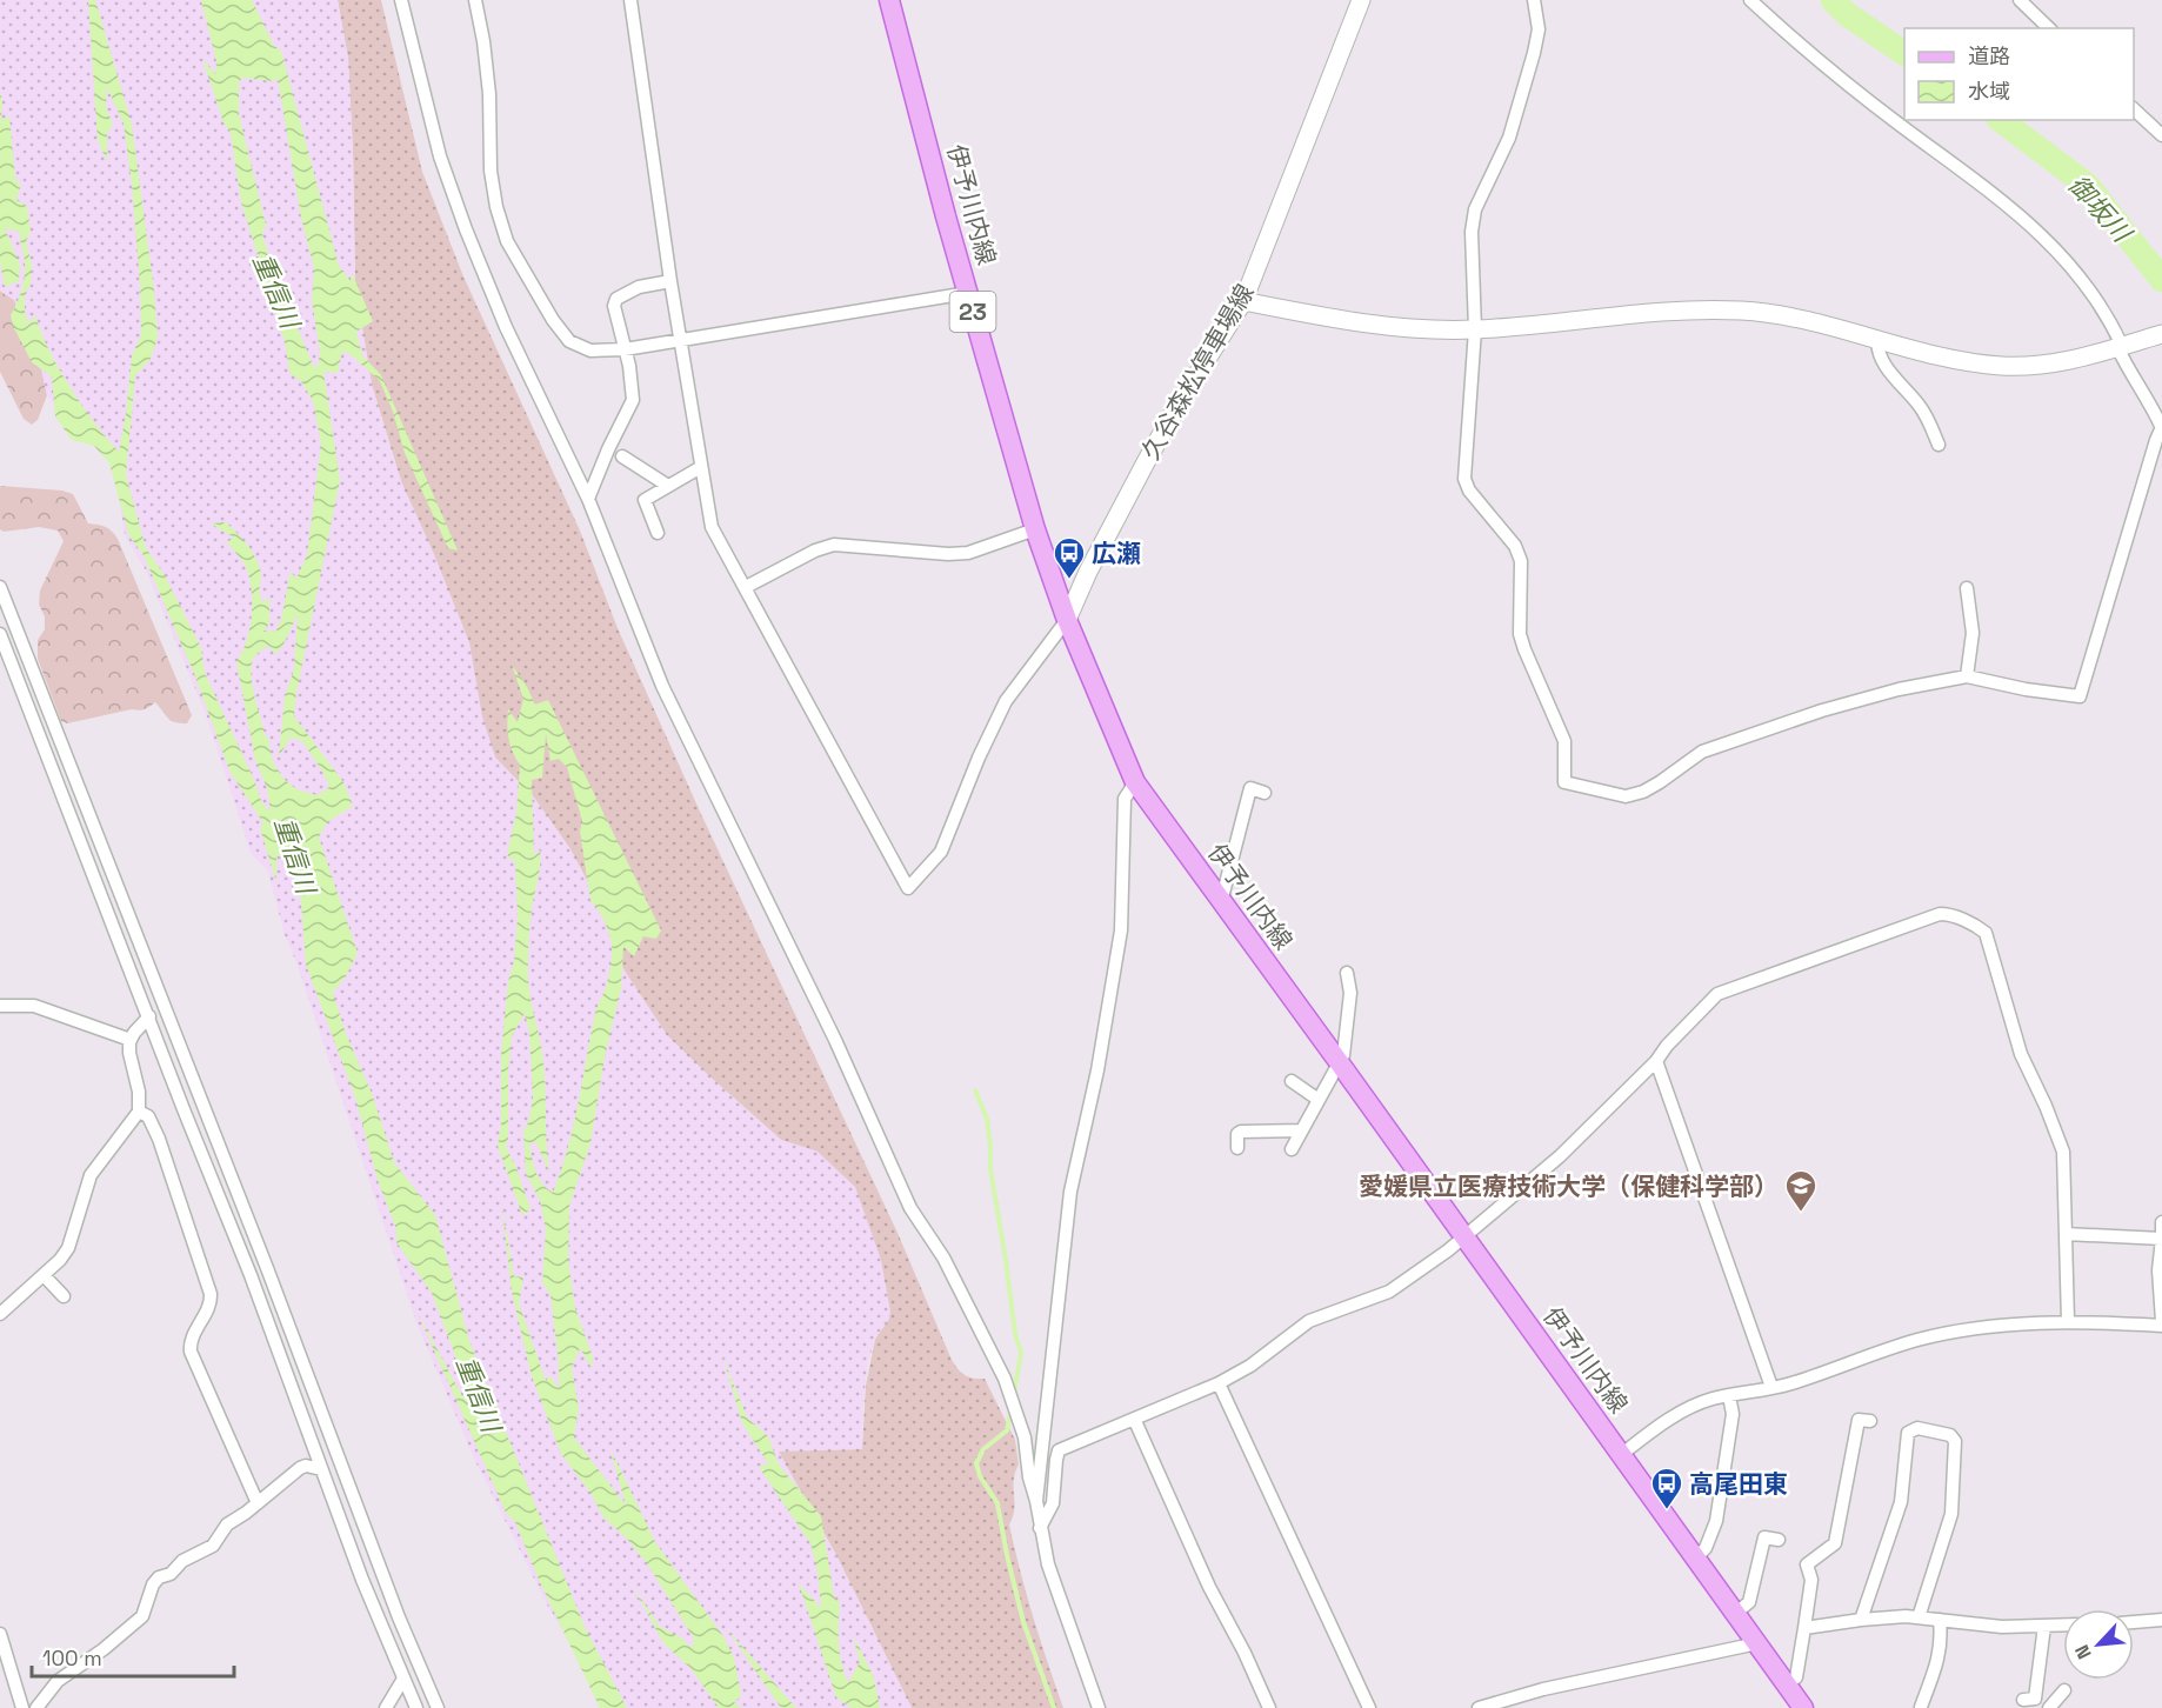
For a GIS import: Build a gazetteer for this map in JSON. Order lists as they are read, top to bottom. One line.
{"streets":{"main road":["伊予川内線","23"],"street":["久谷森松停車場線"]},"crossings":[["伊予川内線","久谷森松停車場線"]],"water":["御坂川","重信川"],"places":{"bus stop":["広瀬","高尾田東"],"school or university":["愛媛県立医療技術大学（保健科学部）"]},"legend":["道路","水域"],"scale_bar":"100 m","north":"bottom left"}
